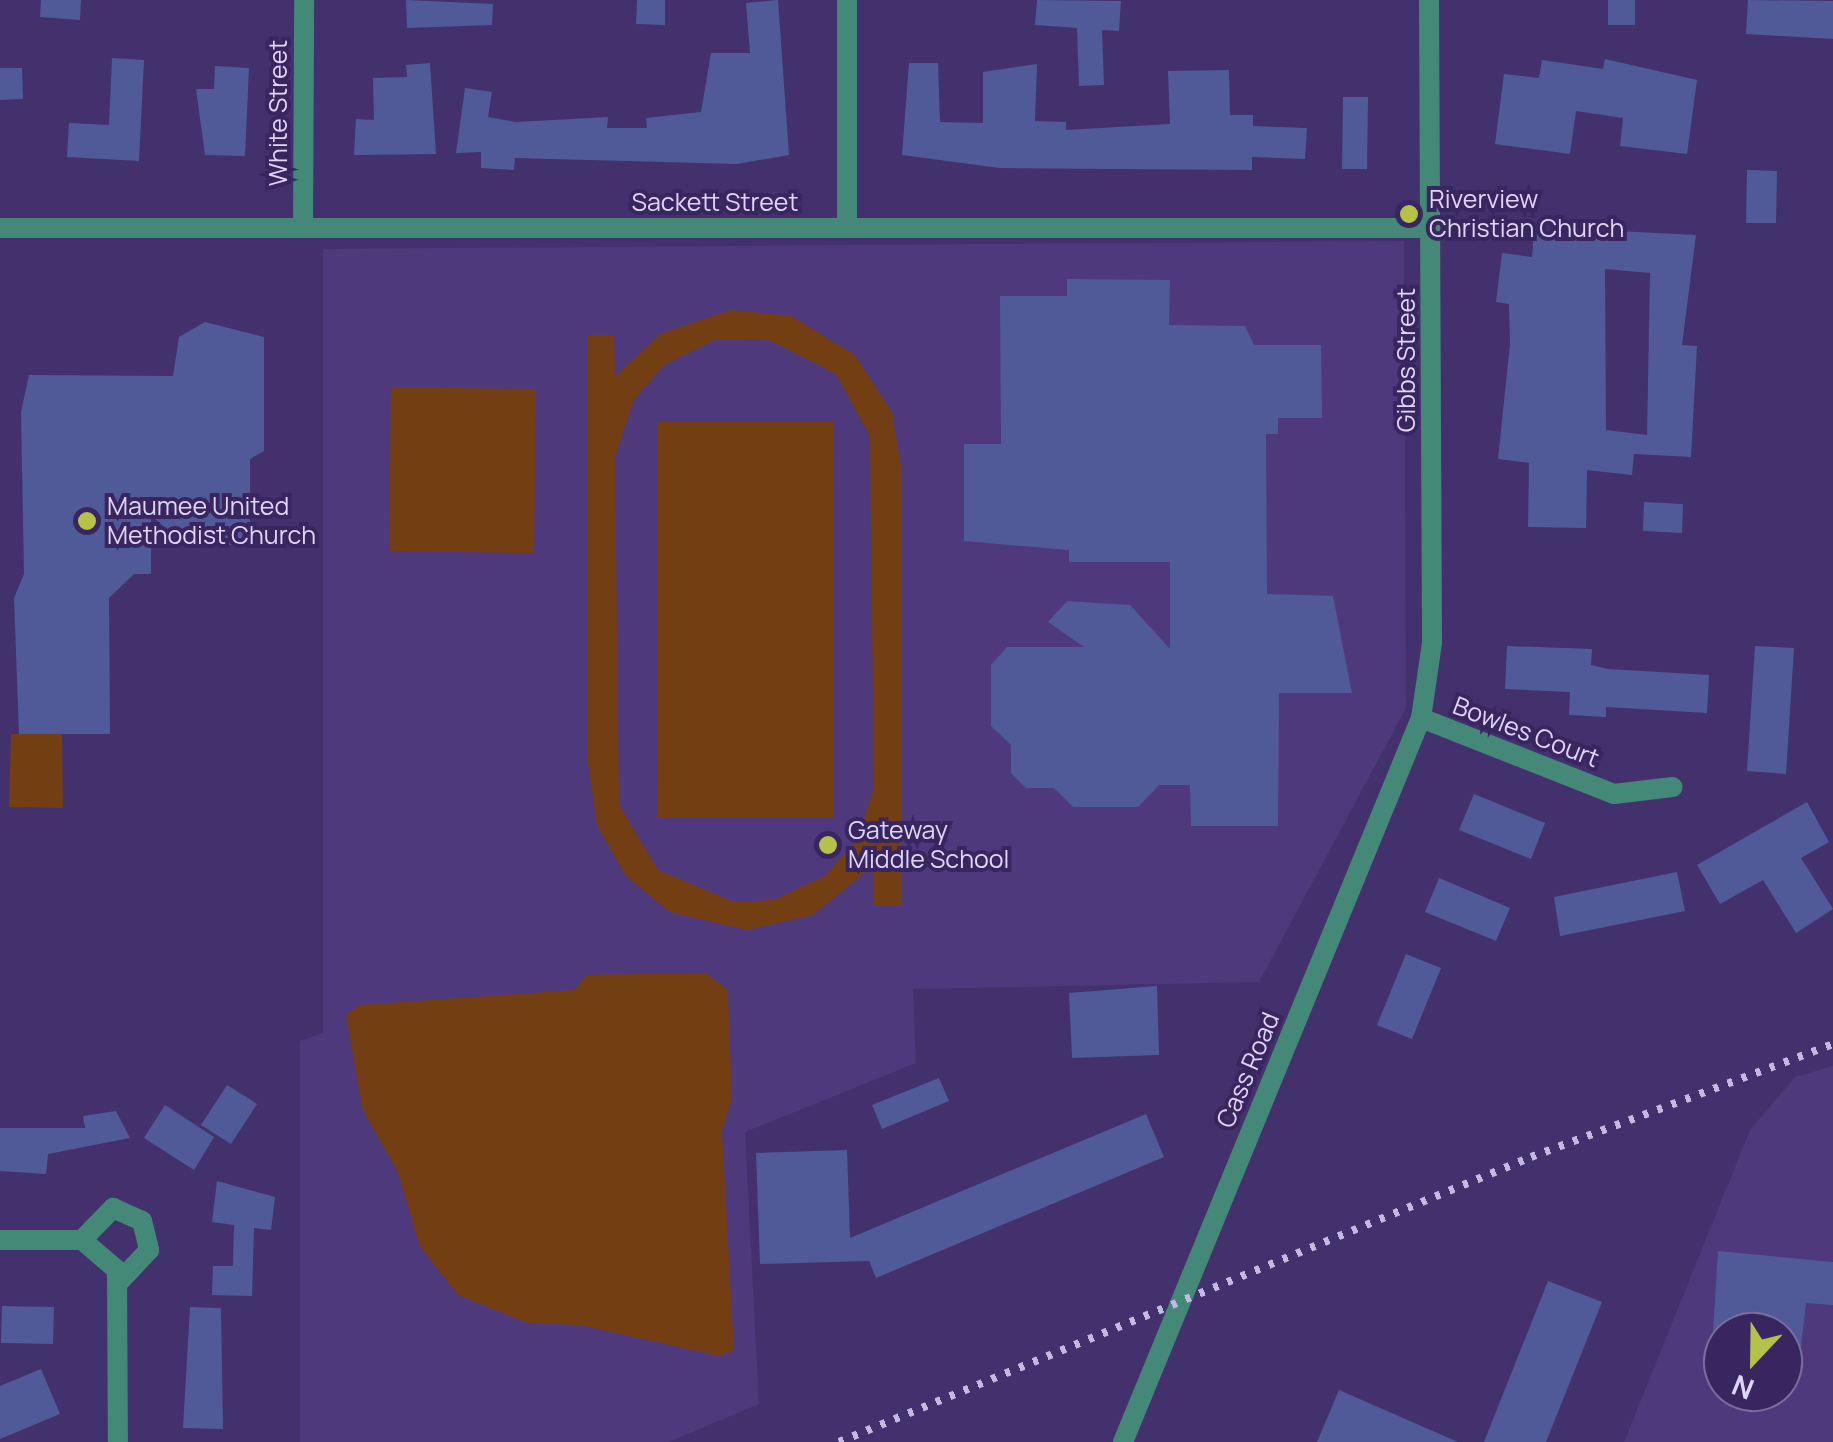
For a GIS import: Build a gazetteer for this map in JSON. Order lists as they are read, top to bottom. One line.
{"streets":{"street":["White Street","Sackett Street","Gibbs Street","Bowles Court","Cass Road"]},"crossings":[["White Street","Sackett Street"],["Sackett Street","Gibbs Street"],["Gibbs Street","Bowles Court"],["Gibbs Street","Cass Road"],["Bowles Court","Cass Road"]],"places":["Riverview Christian Church","Maumee United Methodist Church","Gateway Middle School"],"north":"bottom"}
